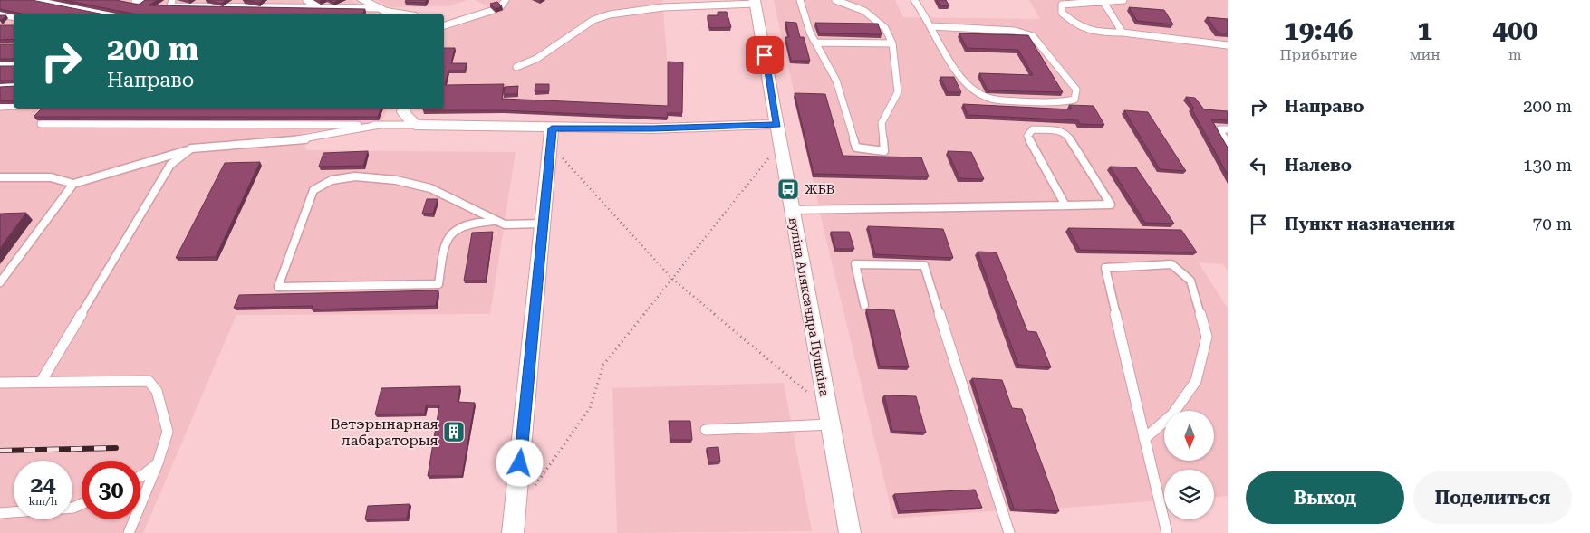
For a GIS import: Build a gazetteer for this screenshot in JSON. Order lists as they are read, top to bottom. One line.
{"streets":{"street":["вуліца Аляксандра Пушкіна"]},"places":{"bus stop":["ЖБВ"],"building":["Ветэрынарная лабараторыя"]},"north":"bottom","page":{"eta":["19:46","Прибытие","1","мин","400","m"],"turn":["200 m","Направо"],"list":[{"name":"Направо","value":"200 m"},{"name":"Налево","value":"130 m"},{"name":"Пункт назначения","value":"70 m"}],"speed":"24 km/h","limit":"30","buttons":["Выход","Поделиться"]}}
